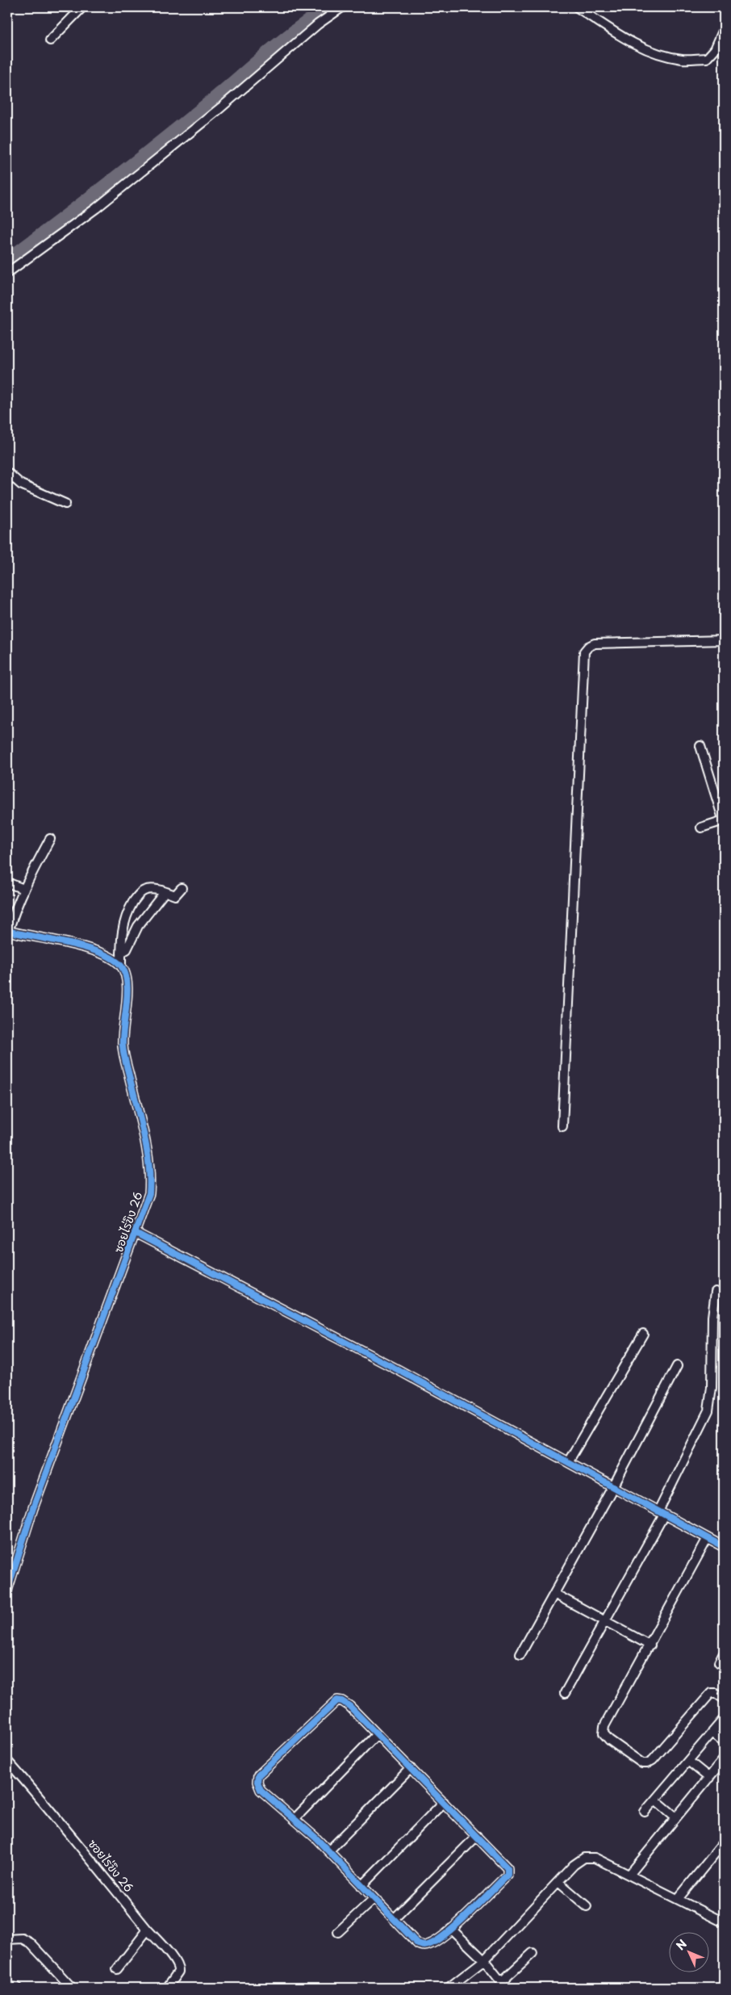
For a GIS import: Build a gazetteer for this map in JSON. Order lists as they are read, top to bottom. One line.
{"streets":{"street":["ซอยไร่ขิง 26"]},"north":"top left"}
